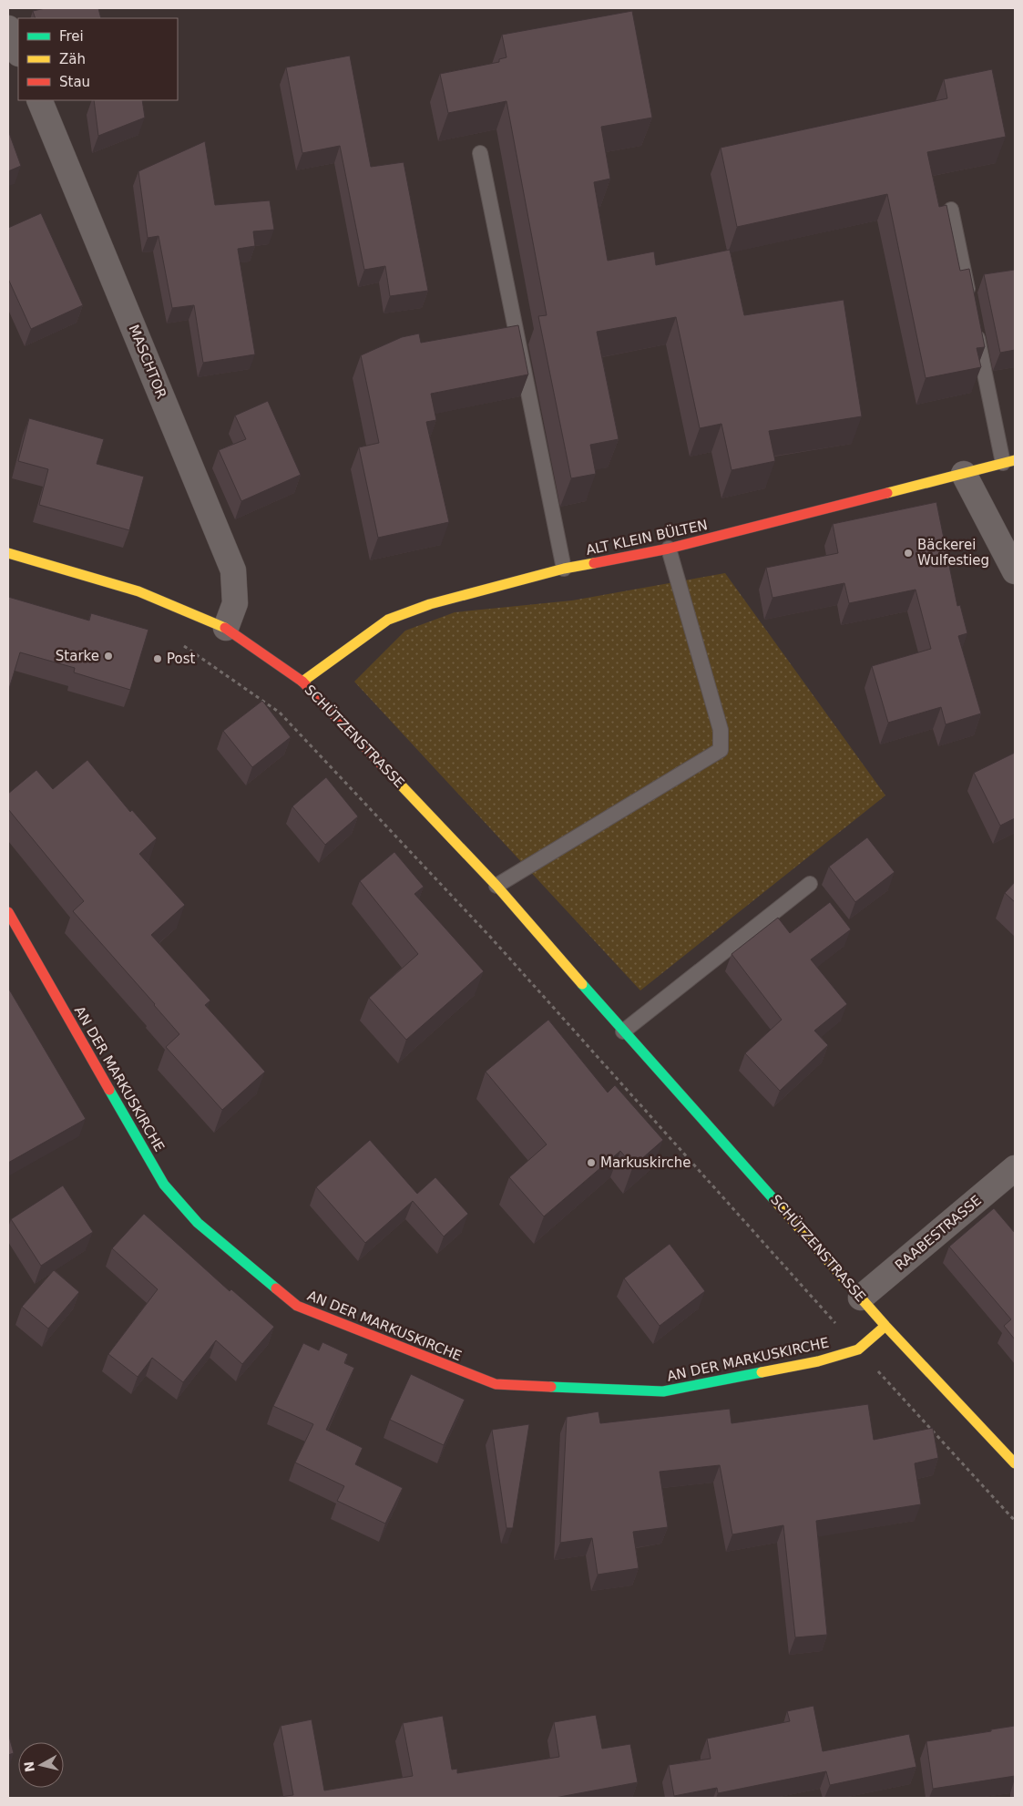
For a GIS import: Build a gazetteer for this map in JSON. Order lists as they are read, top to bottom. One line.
{"streets":{"street":["MASCHTOR","ALT KLEIN BÜLTEN","SCHÜTZENSTRASSE","AN DER MARKUSKIRCHE","RAABESTRASSE"]},"crossings":[["MASCHTOR","SCHÜTZENSTRASSE"],["ALT KLEIN BÜLTEN","SCHÜTZENSTRASSE"],["SCHÜTZENSTRASSE","AN DER MARKUSKIRCHE"],["SCHÜTZENSTRASSE","RAABESTRASSE"]],"places":["Bäckerei Wulfestieg","Starke","Post","Markuskirche"],"legend":["Frei","Zäh","Stau"],"north":"left"}
